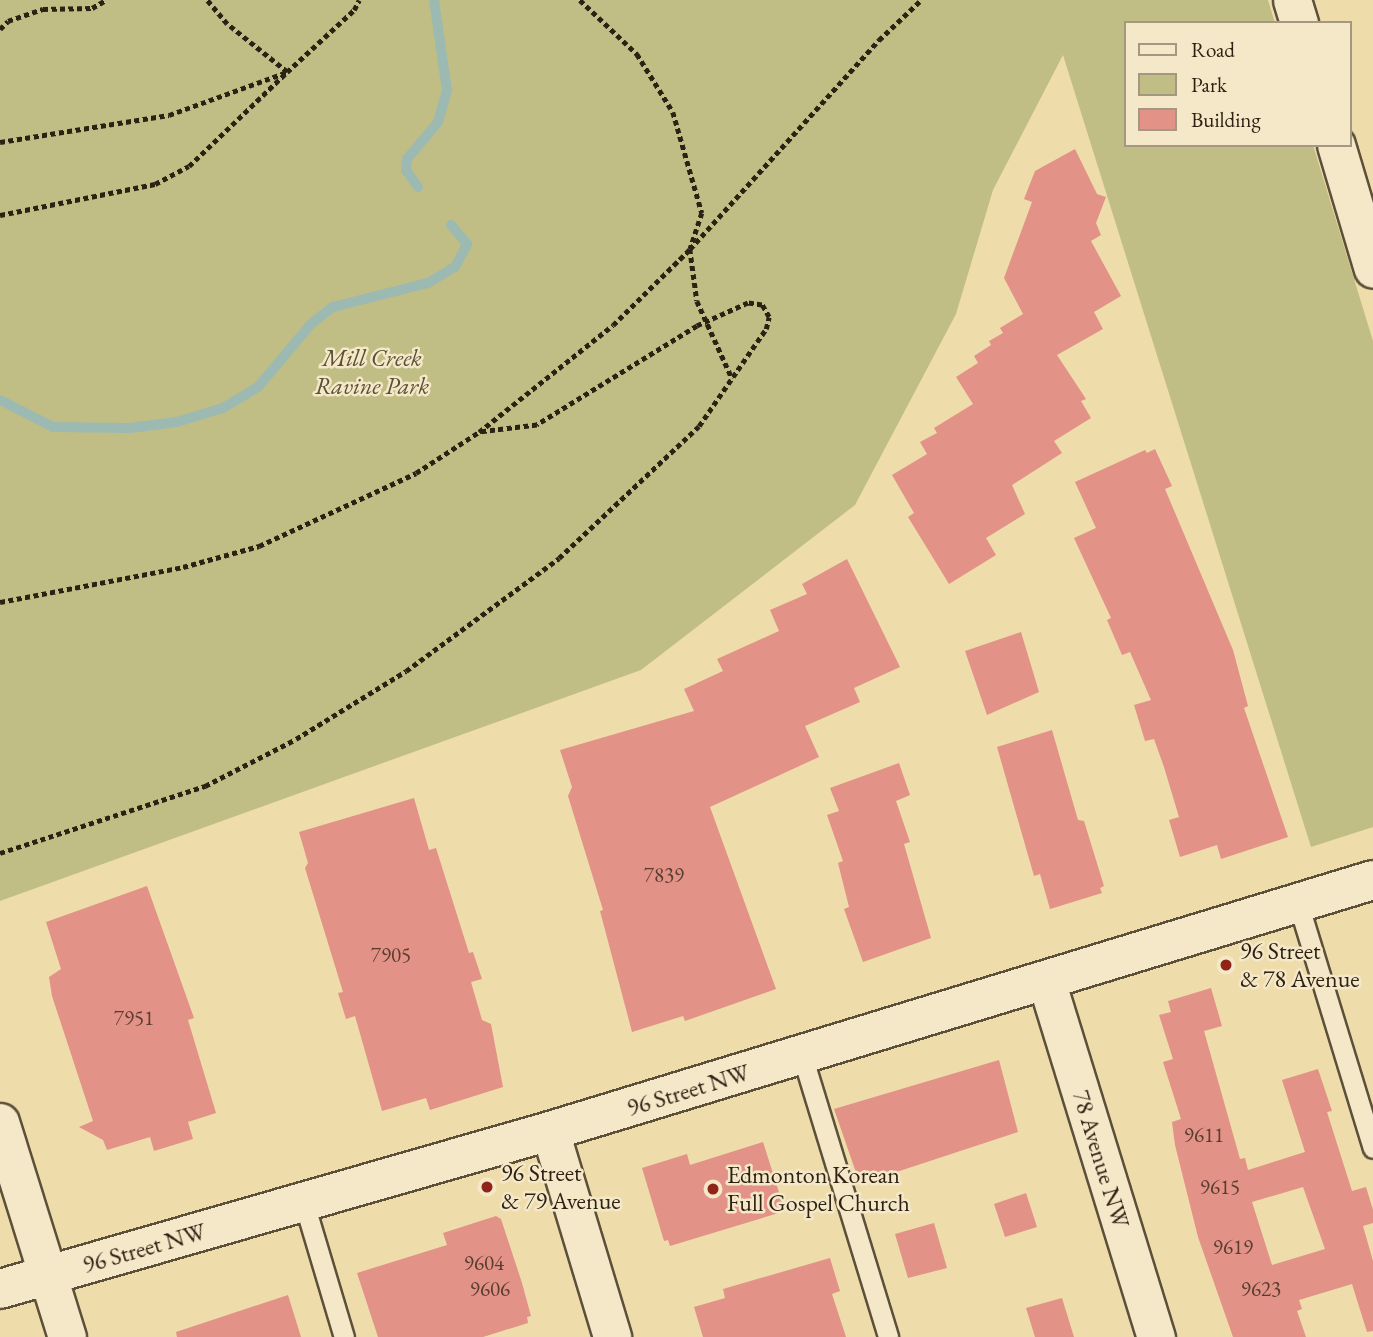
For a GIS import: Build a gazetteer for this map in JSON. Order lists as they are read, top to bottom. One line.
{"streets":{"street":["96 Street NW","78 Avenue NW"]},"crossings":[["96 Street NW","78 Avenue NW"]],"parks":["Mill Creek Ravine Park"],"places":["96 Street & 78 Avenue","96 Street & 79 Avenue","Edmonton Korean Full Gospel Church"],"house_numbers":["7839","7905","7951","9611","9615","9619","9604","9606","9623"],"legend":["Road","Park","Building"]}
